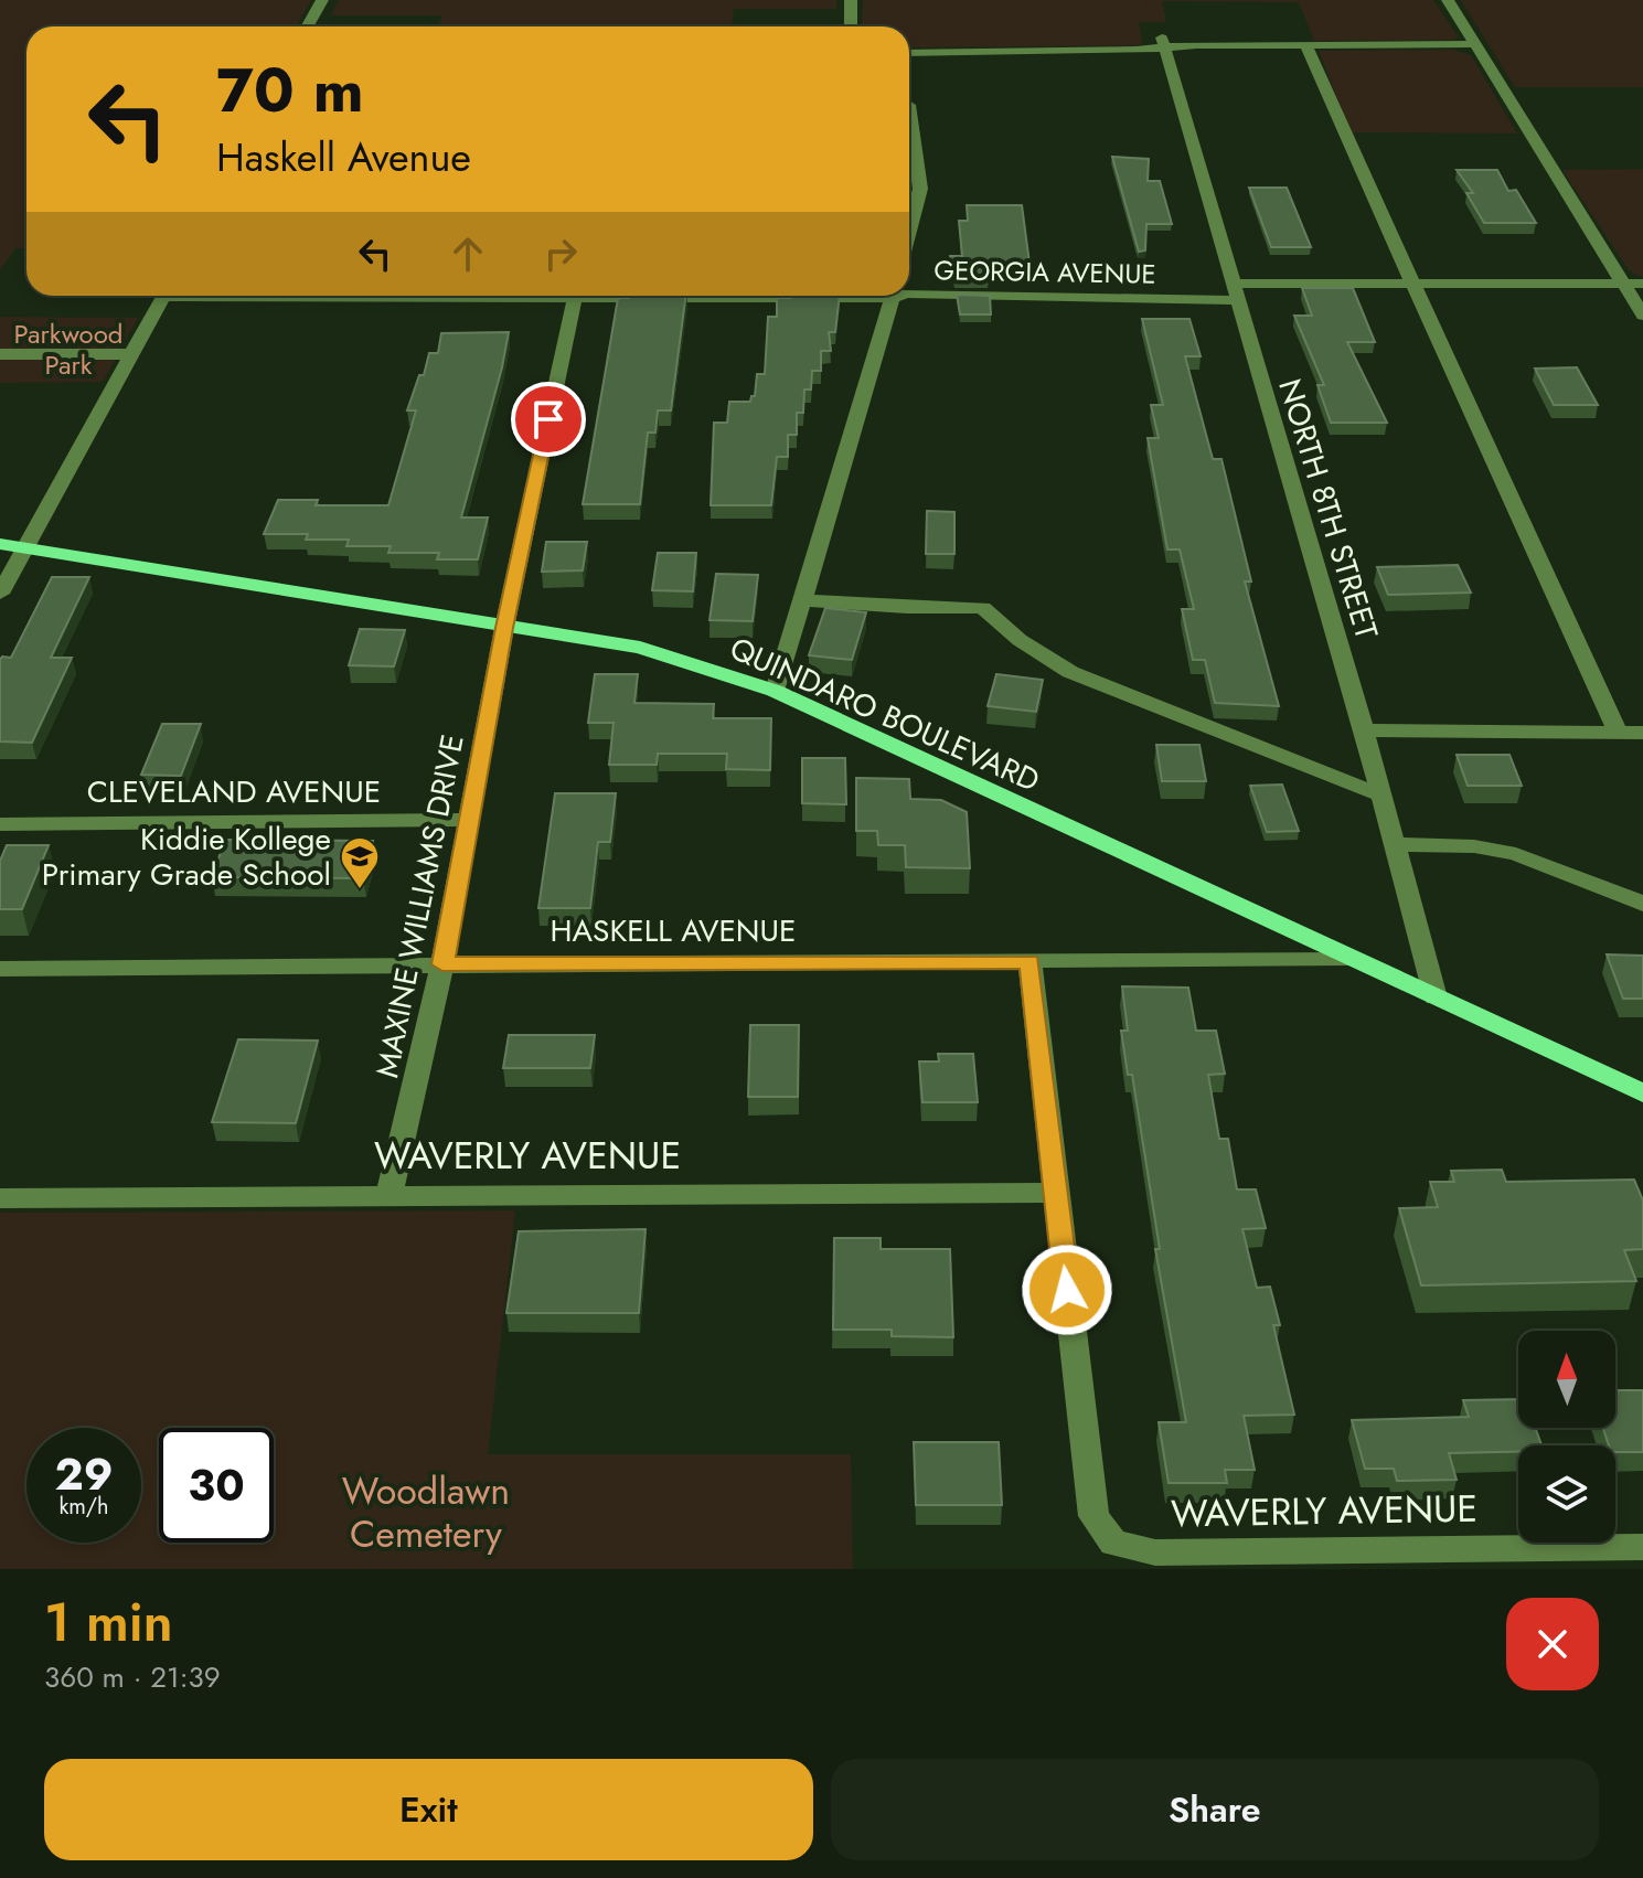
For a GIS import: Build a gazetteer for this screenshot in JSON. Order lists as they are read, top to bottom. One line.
{"streets":{"main road":["QUINDARO BOULEVARD"],"street":["GEORGIA AVENUE","NORTH 8TH STREET","CLEVELAND AVENUE","MAXINE WILLIAMS DRIVE","HASKELL AVENUE","WAVERLY AVENUE"]},"crossings":[["GEORGIA AVENUE","NORTH 8TH STREET"],["NORTH 8TH STREET","QUINDARO BOULEVARD"],["QUINDARO BOULEVARD","MAXINE WILLIAMS DRIVE"],["QUINDARO BOULEVARD","HASKELL AVENUE"],["CLEVELAND AVENUE","MAXINE WILLIAMS DRIVE"],["MAXINE WILLIAMS DRIVE","HASKELL AVENUE"],["MAXINE WILLIAMS DRIVE","WAVERLY AVENUE"]],"parks":["Parkwood Park","Woodlawn Cemetery"],"places":{"school or university":["Kiddie Kollege Primary Grade School"]},"north":"top","page":{"turn":["70 m","Haskell Avenue"],"speed":"29 km/h","limit":"30","heading":["1 min","360 m · 21:39"],"buttons":["Exit","Share"]}}
